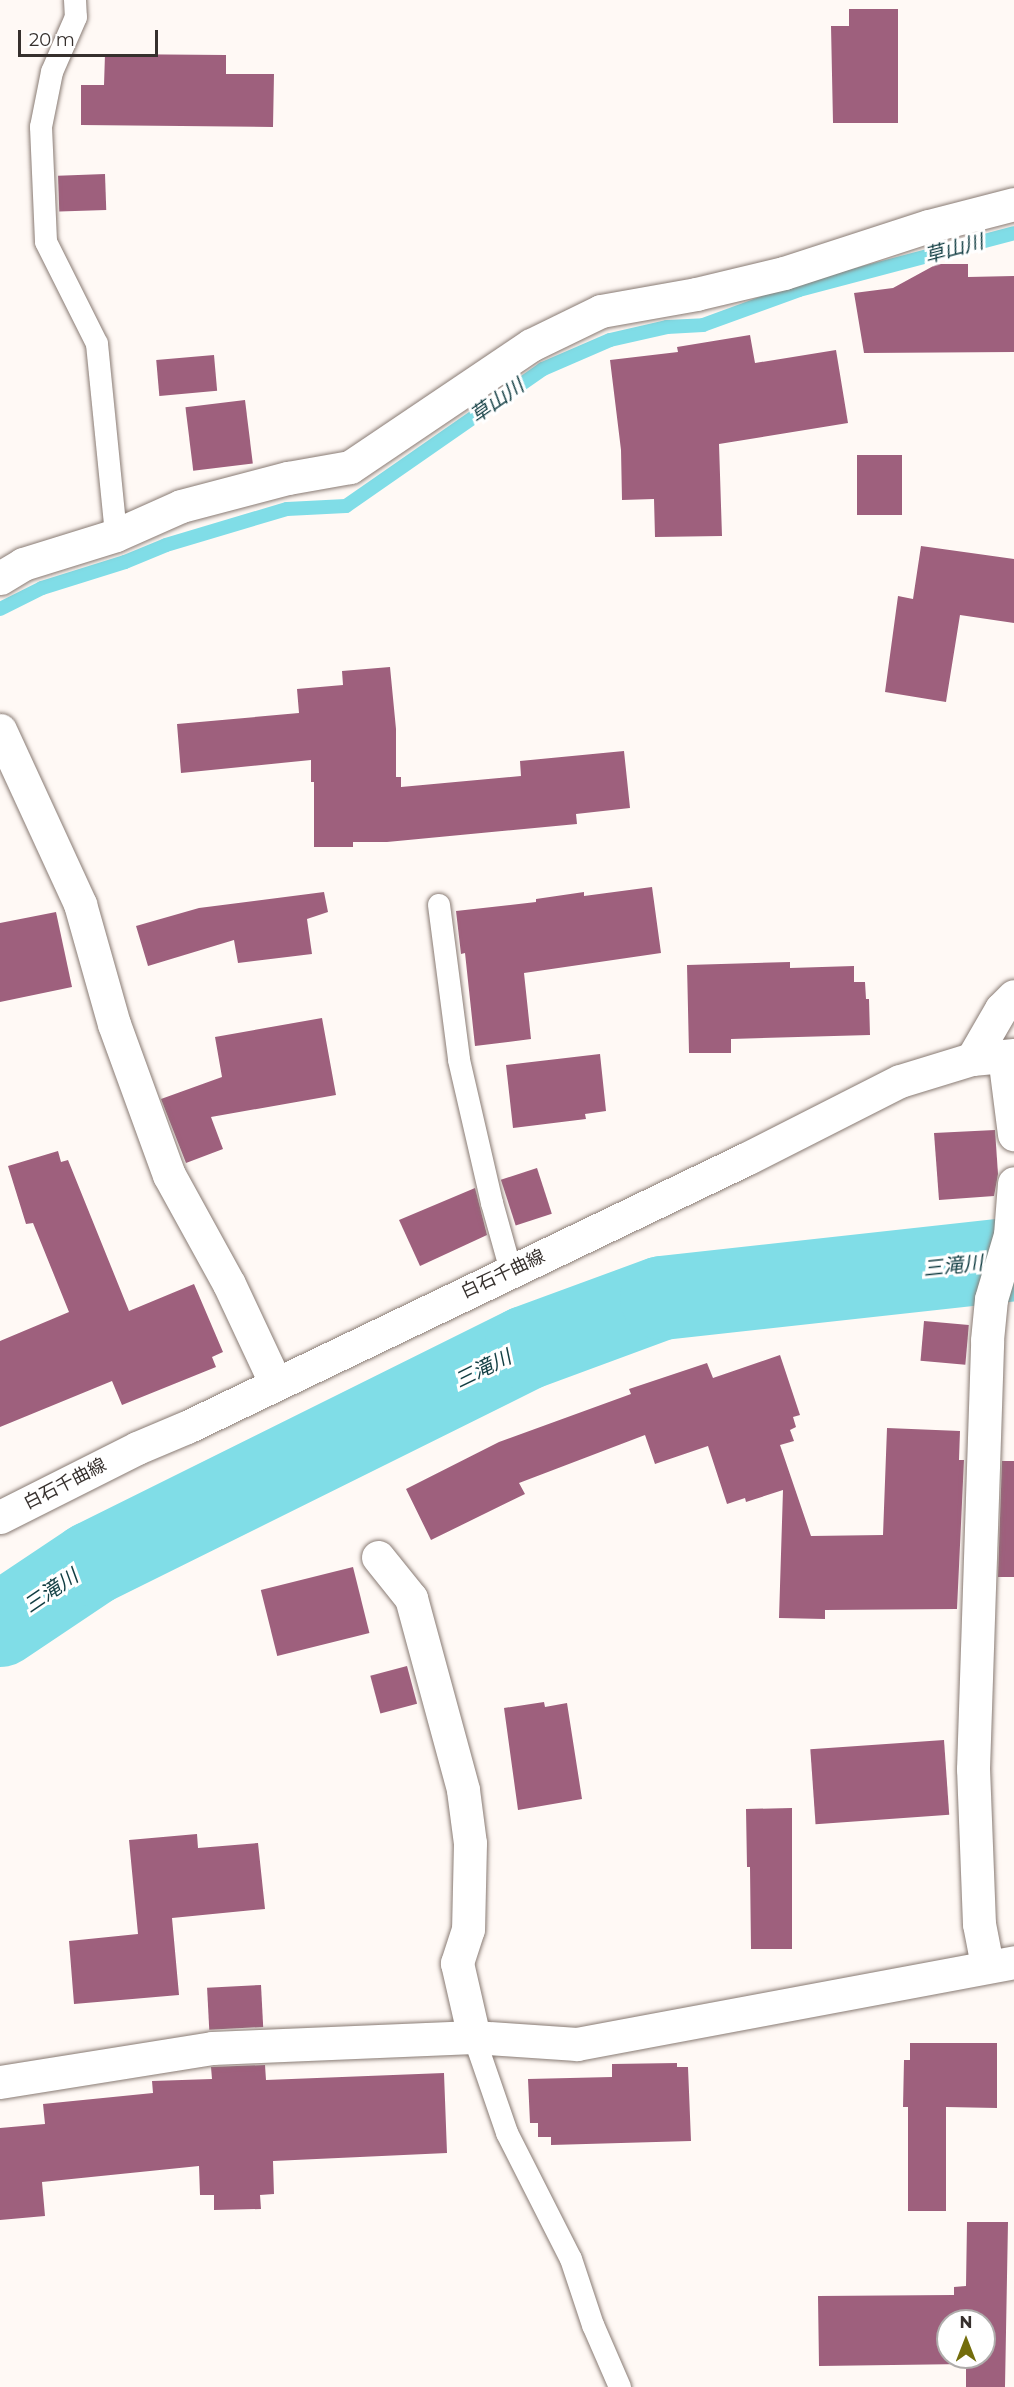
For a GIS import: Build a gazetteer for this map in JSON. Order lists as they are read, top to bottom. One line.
{"streets":{"street":["白石千曲線"]},"water":["草山川","三滝川"],"scale_bar":"20 m","north":"top"}
